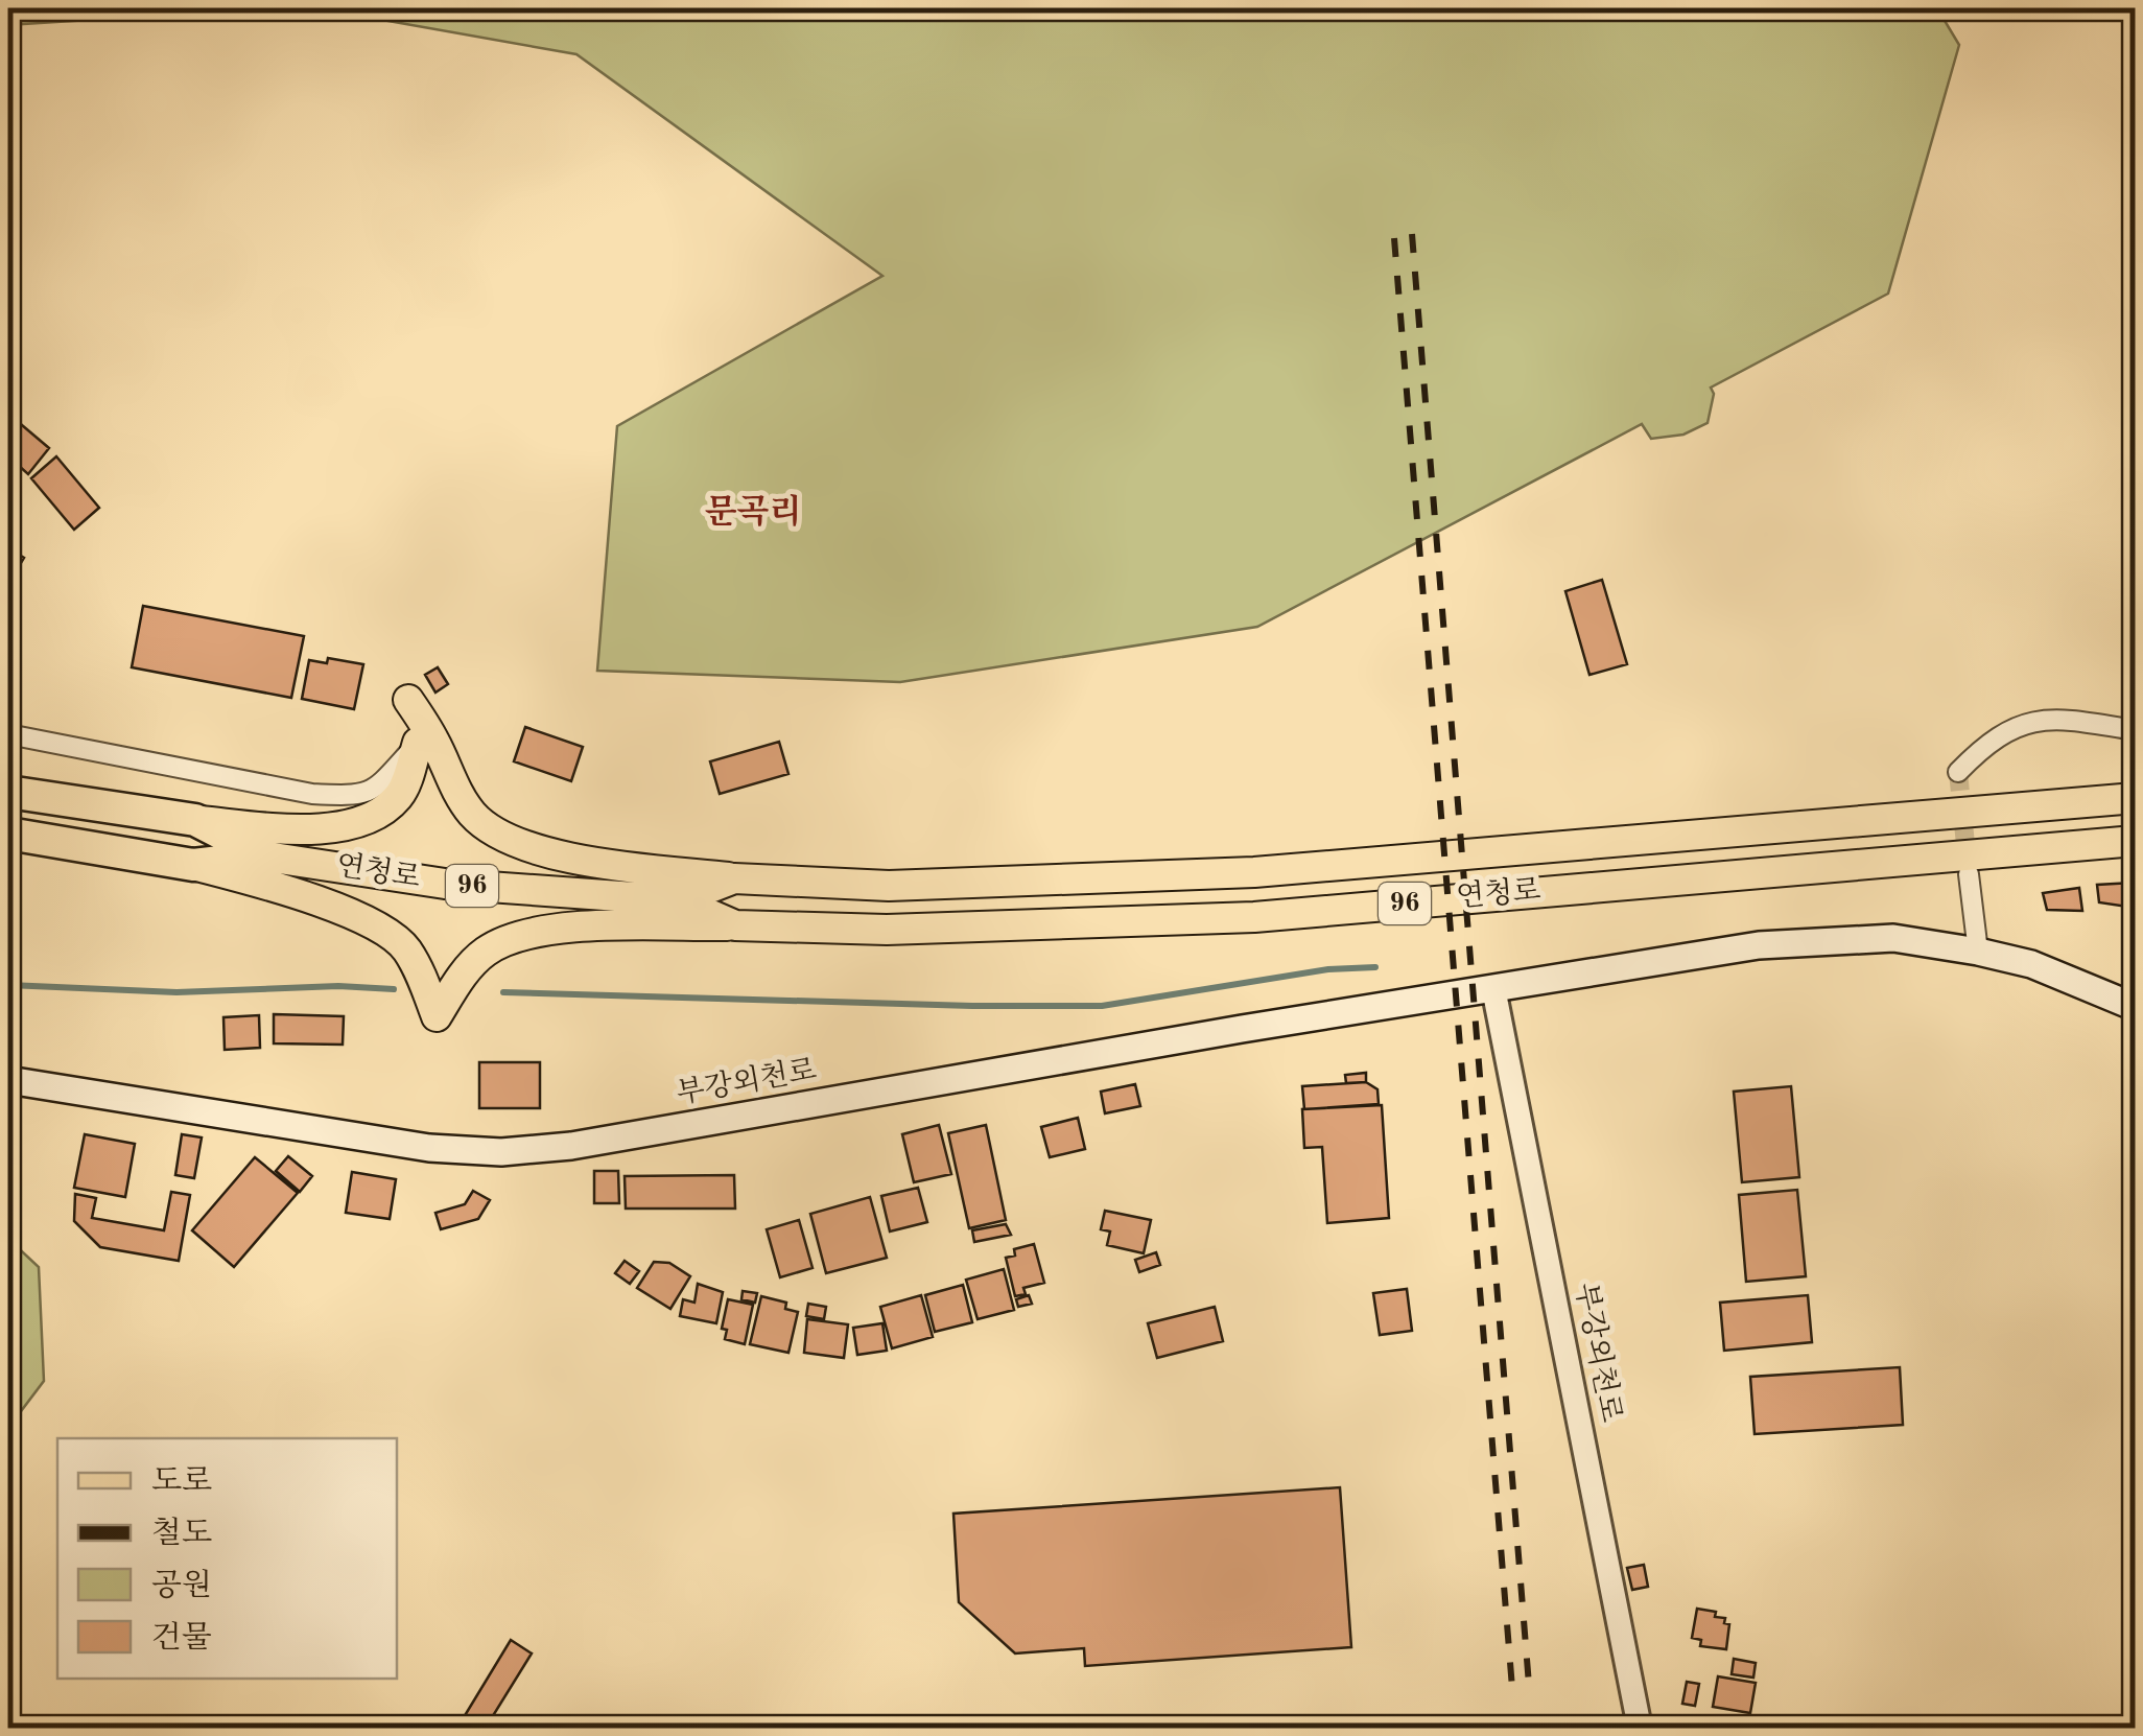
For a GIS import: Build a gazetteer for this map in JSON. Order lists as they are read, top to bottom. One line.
{"streets":{"highway":["연청로","96"],"main road":["부강외천로"]},"districts":["문곡리"],"legend":["도로","철도","공원","건물"]}
